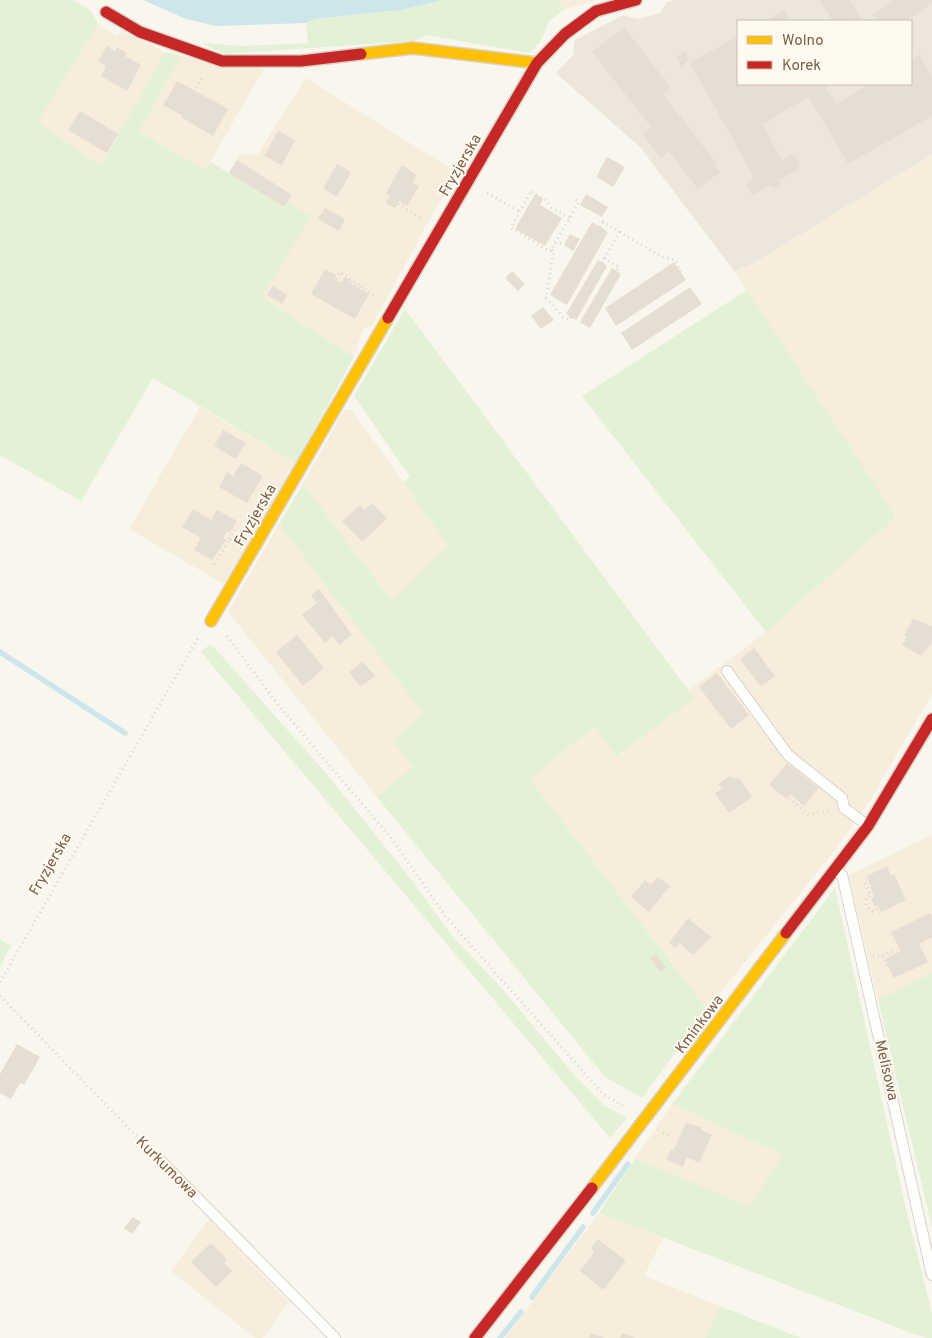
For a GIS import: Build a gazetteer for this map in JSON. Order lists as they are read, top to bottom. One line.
{"streets":{"street":["Fryzjerska","Kminkowa"],"lane":["Melisowa","Kurkumowa"]},"crossings":[["Kminkowa","Melisowa"]],"legend":["Wolno","Korek"]}
